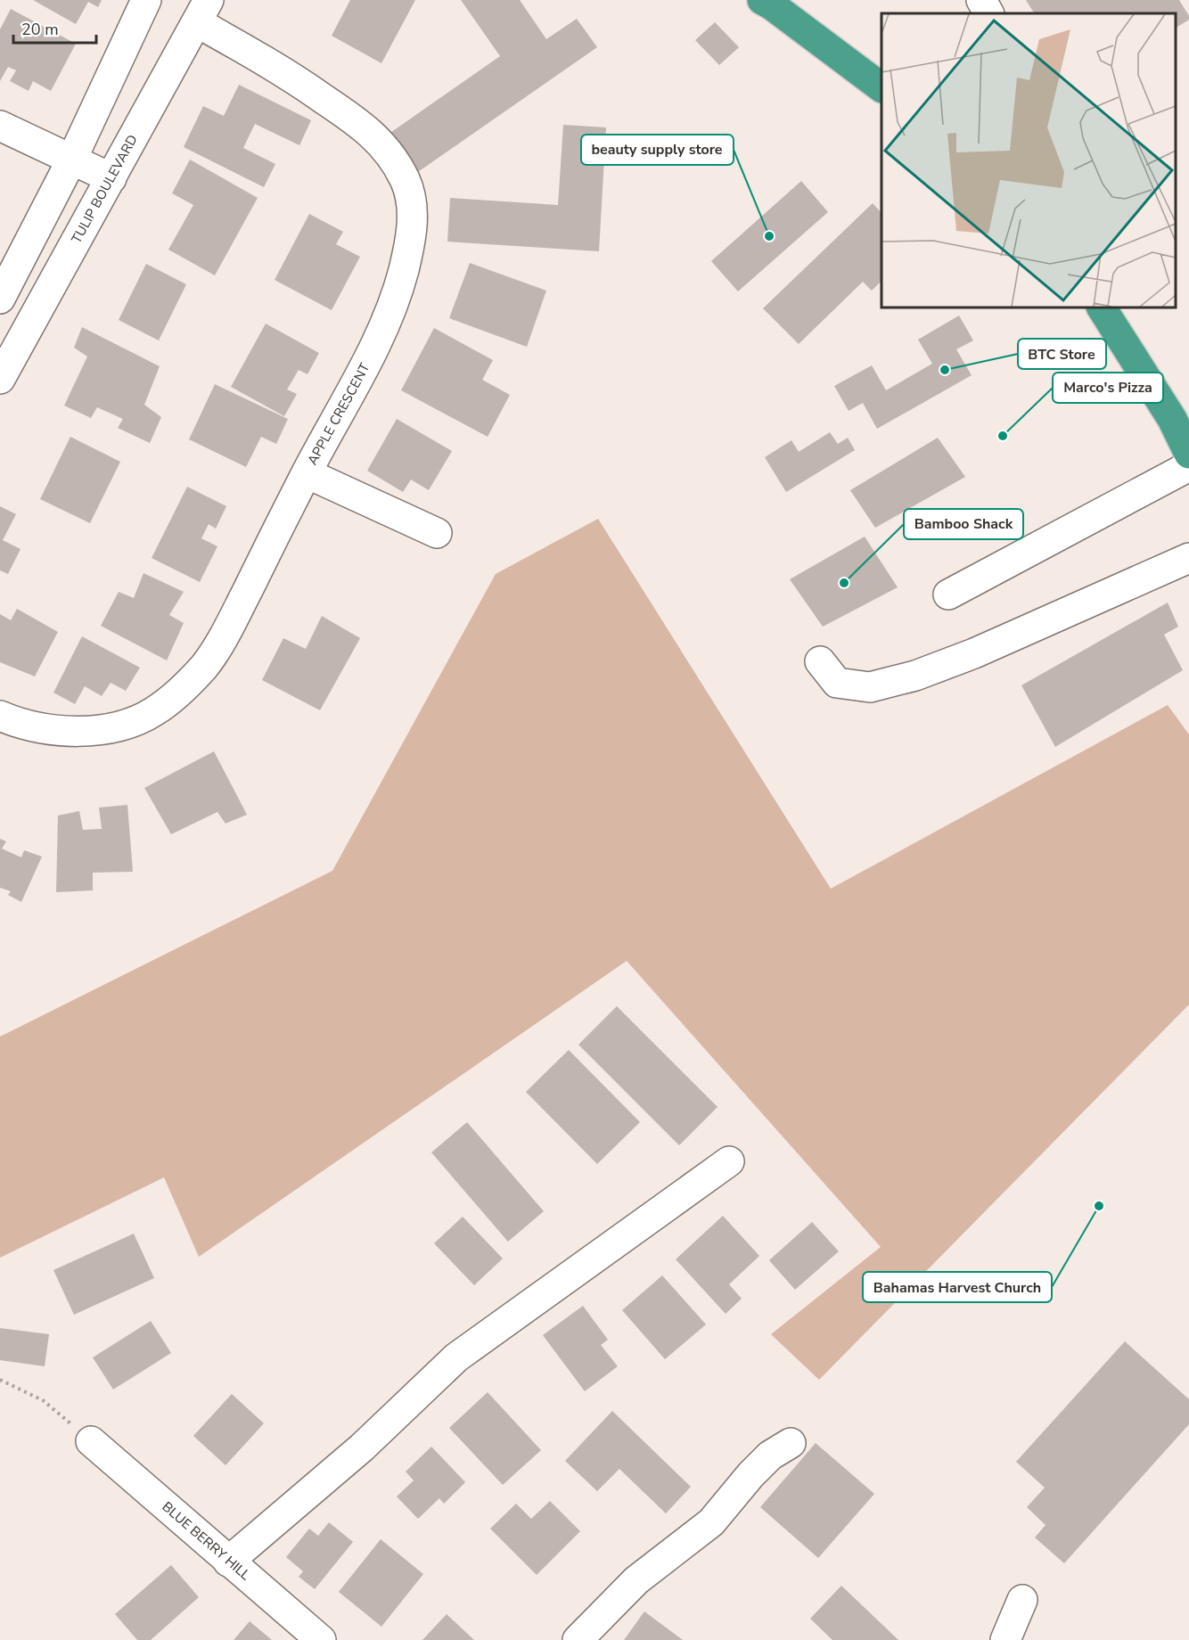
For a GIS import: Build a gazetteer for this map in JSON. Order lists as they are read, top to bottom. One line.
{"streets":{"street":["TULIP BOULEVARD","APPLE CRESCENT","BLUE BERRY HILL"]},"crossings":[["TULIP BOULEVARD","APPLE CRESCENT"]],"places":["beauty supply store","BTC Store","Marco's Pizza","Bamboo Shack","Bahamas Harvest Church"],"scale_bar":"20 m"}
